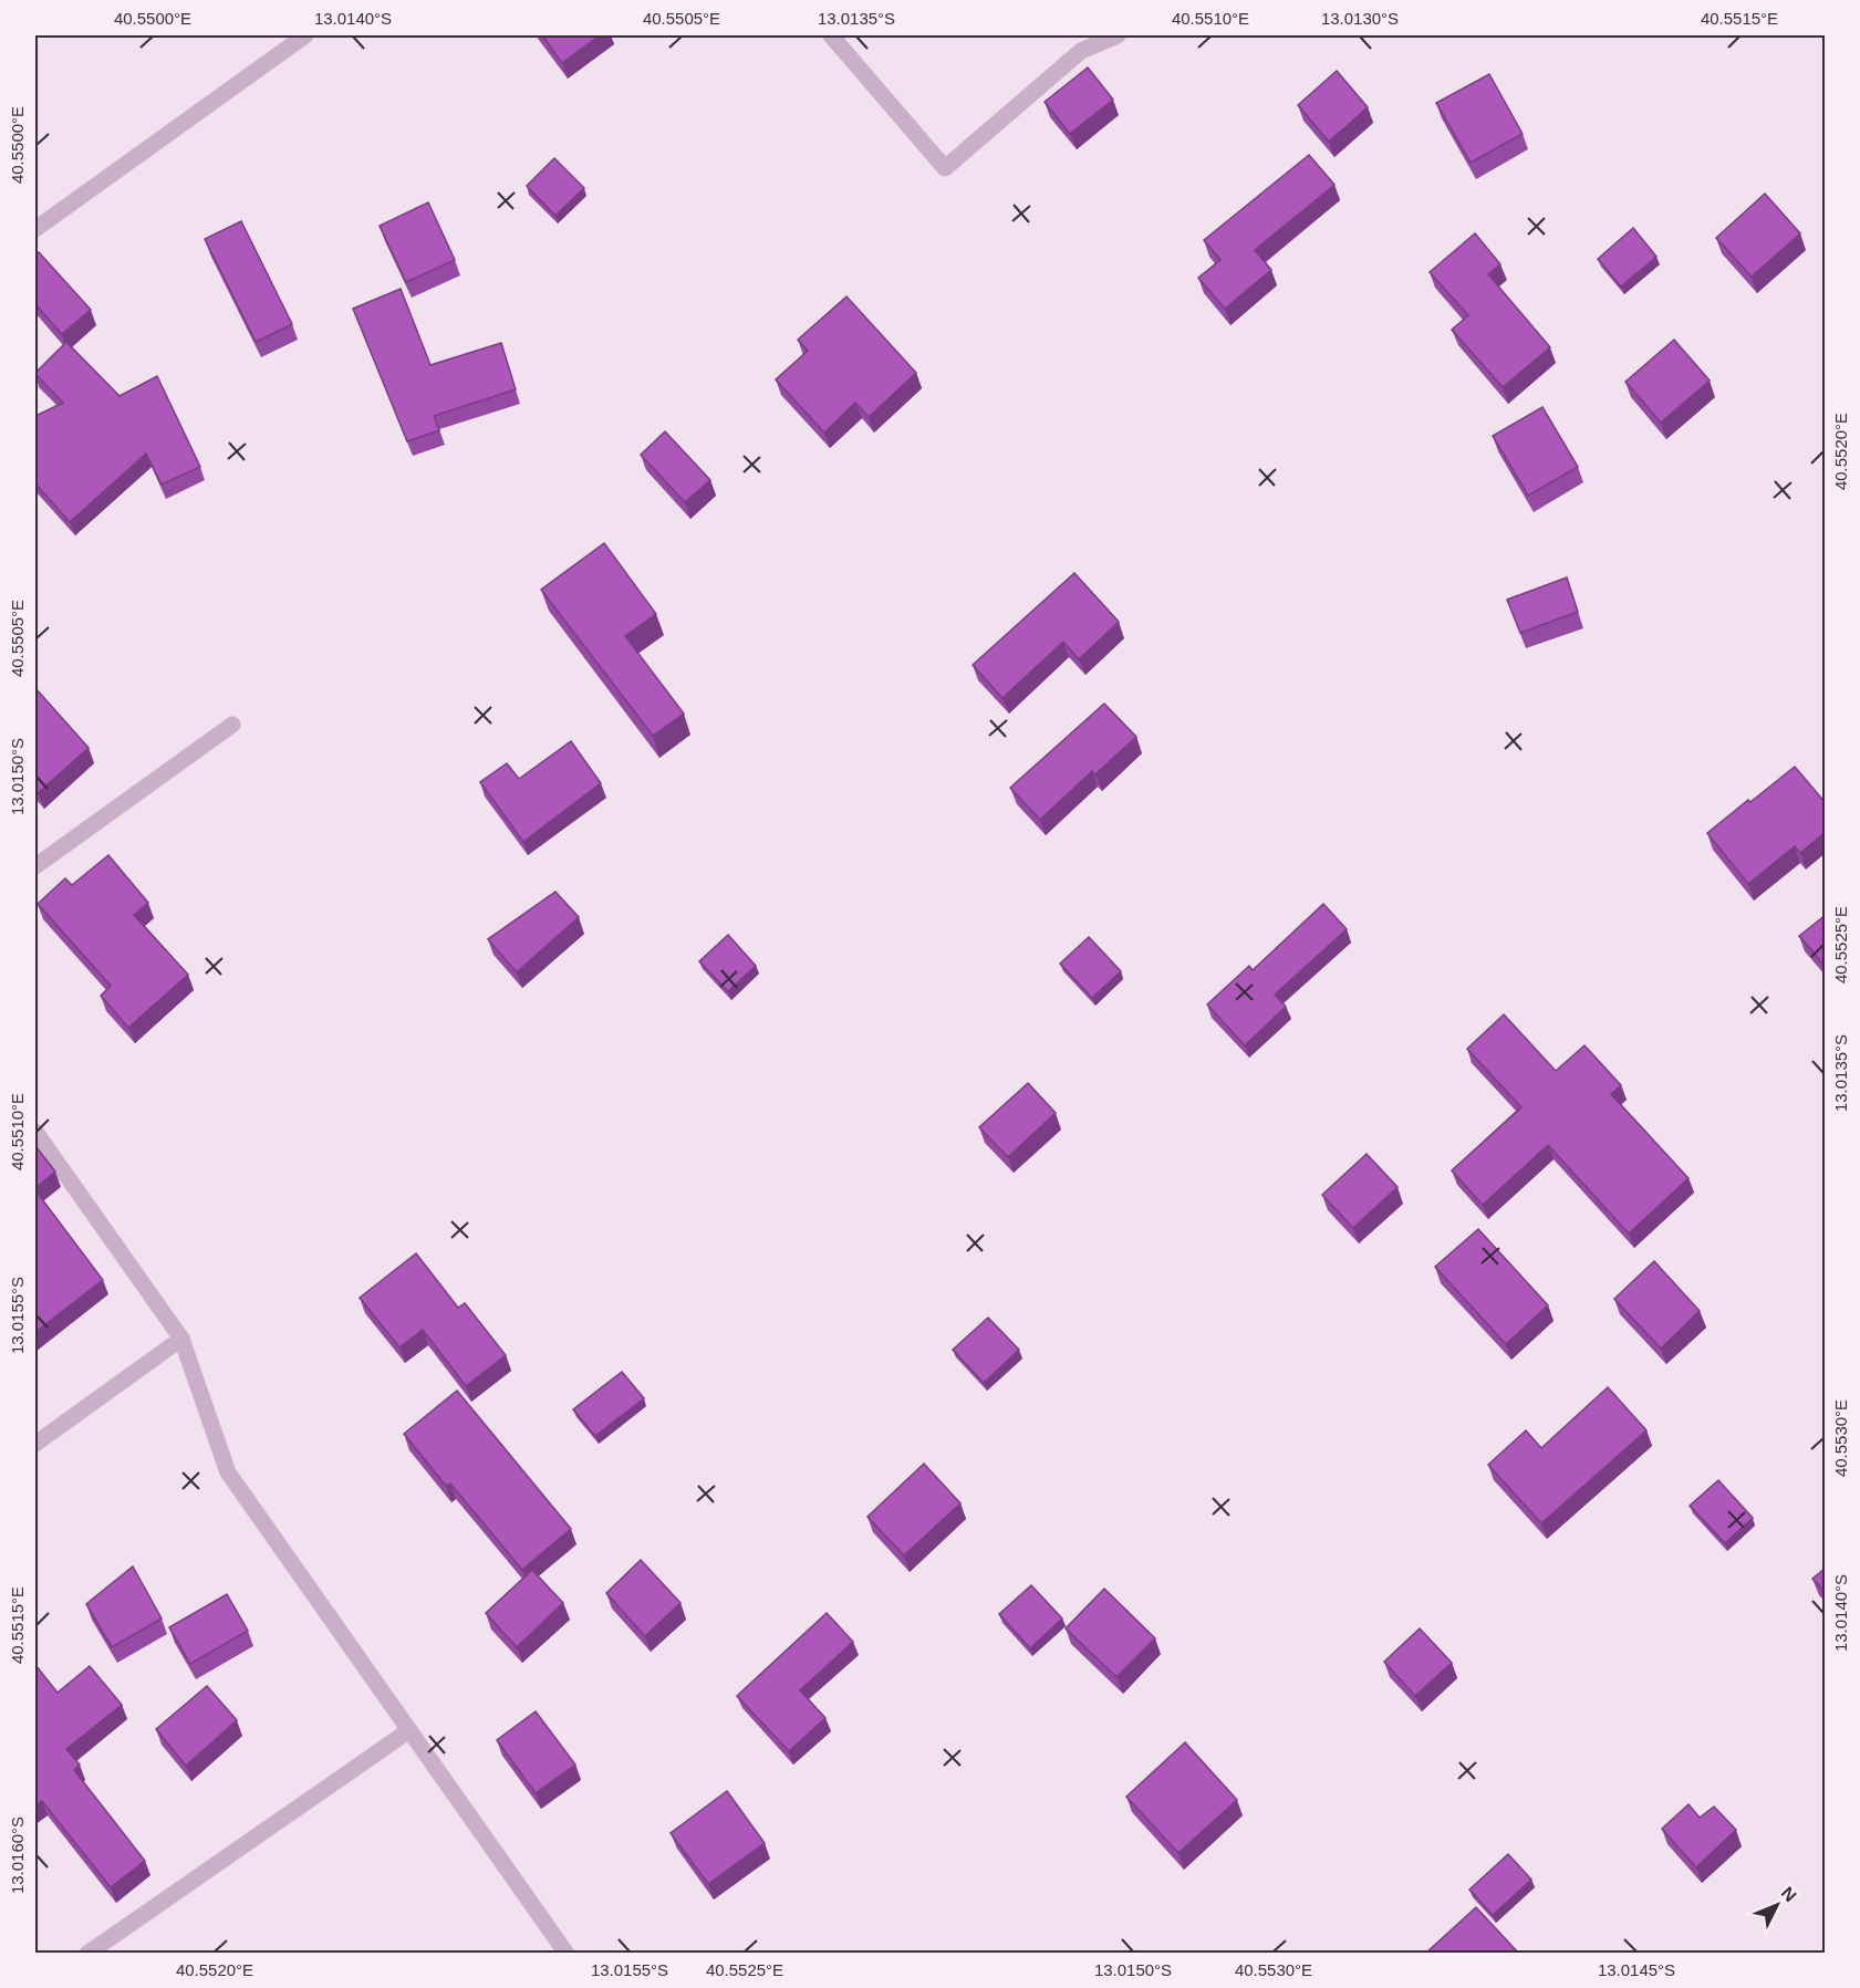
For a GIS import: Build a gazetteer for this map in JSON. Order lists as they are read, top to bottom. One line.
{"north":"top right","coordinates":["40.5500°E","13.0140°S","40.5505°E","13.0135°S","40.5510°E","13.0130°S","40.5515°E","40.5520°E","13.0150°S","40.5525°E","13.0155°S","40.5530°E","13.0160°S","13.0145°S"]}
